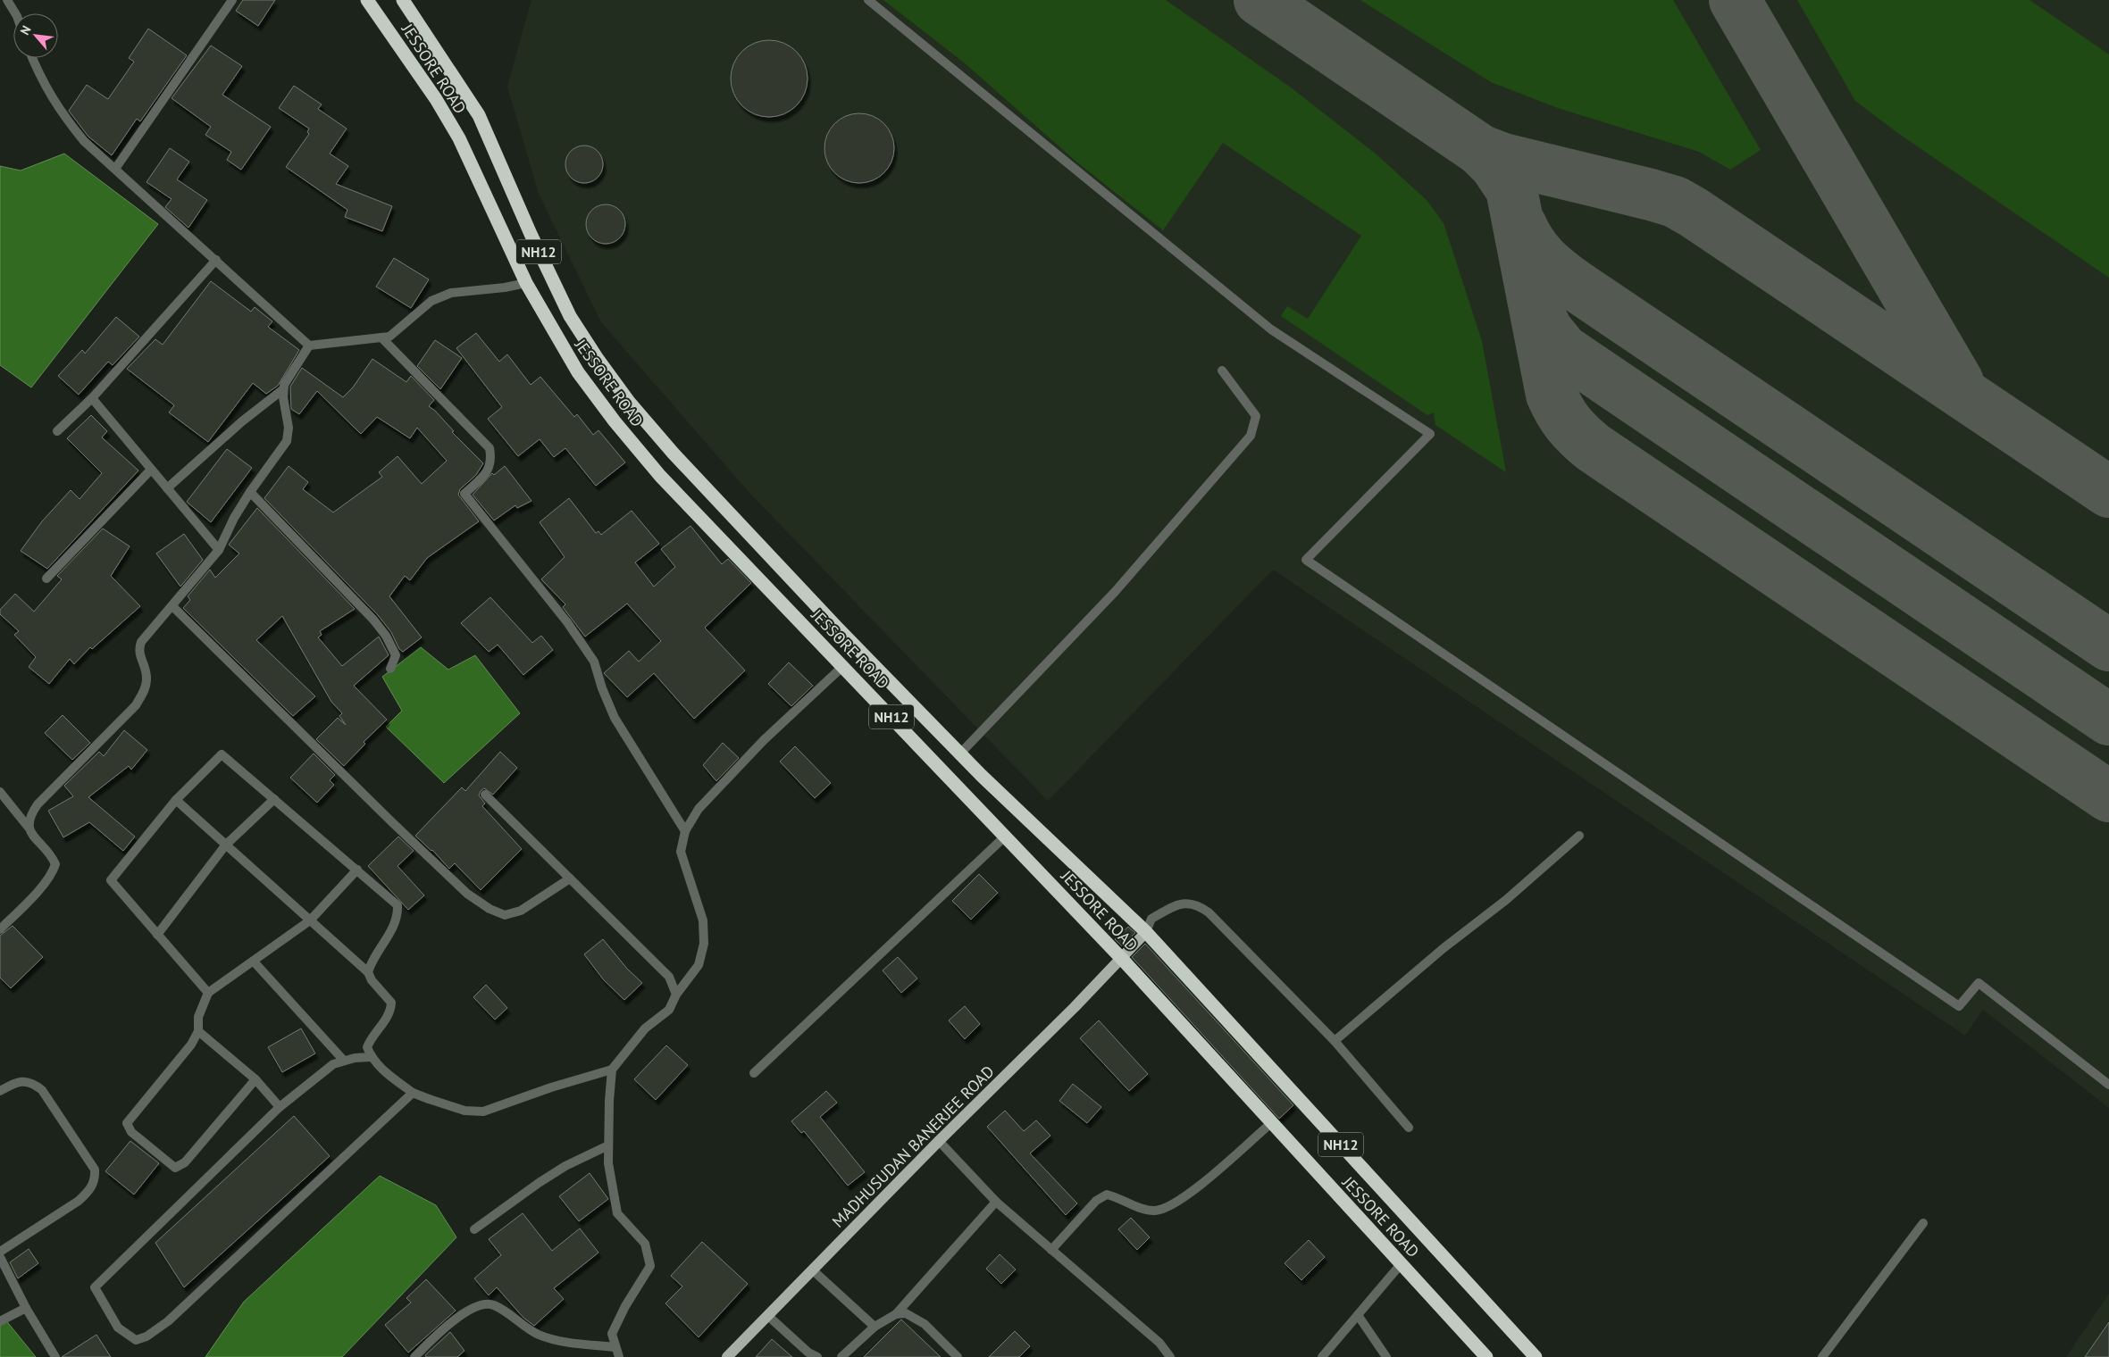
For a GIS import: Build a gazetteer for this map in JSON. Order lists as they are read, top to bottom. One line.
{"streets":{"highway":["JESSORE ROAD","NH12"],"main road":["MADHUSUDAN BANERJEE ROAD"]},"crossings":[["JESSORE ROAD","MADHUSUDAN BANERJEE ROAD"],["NH12","MADHUSUDAN BANERJEE ROAD"]],"north":"top left"}
